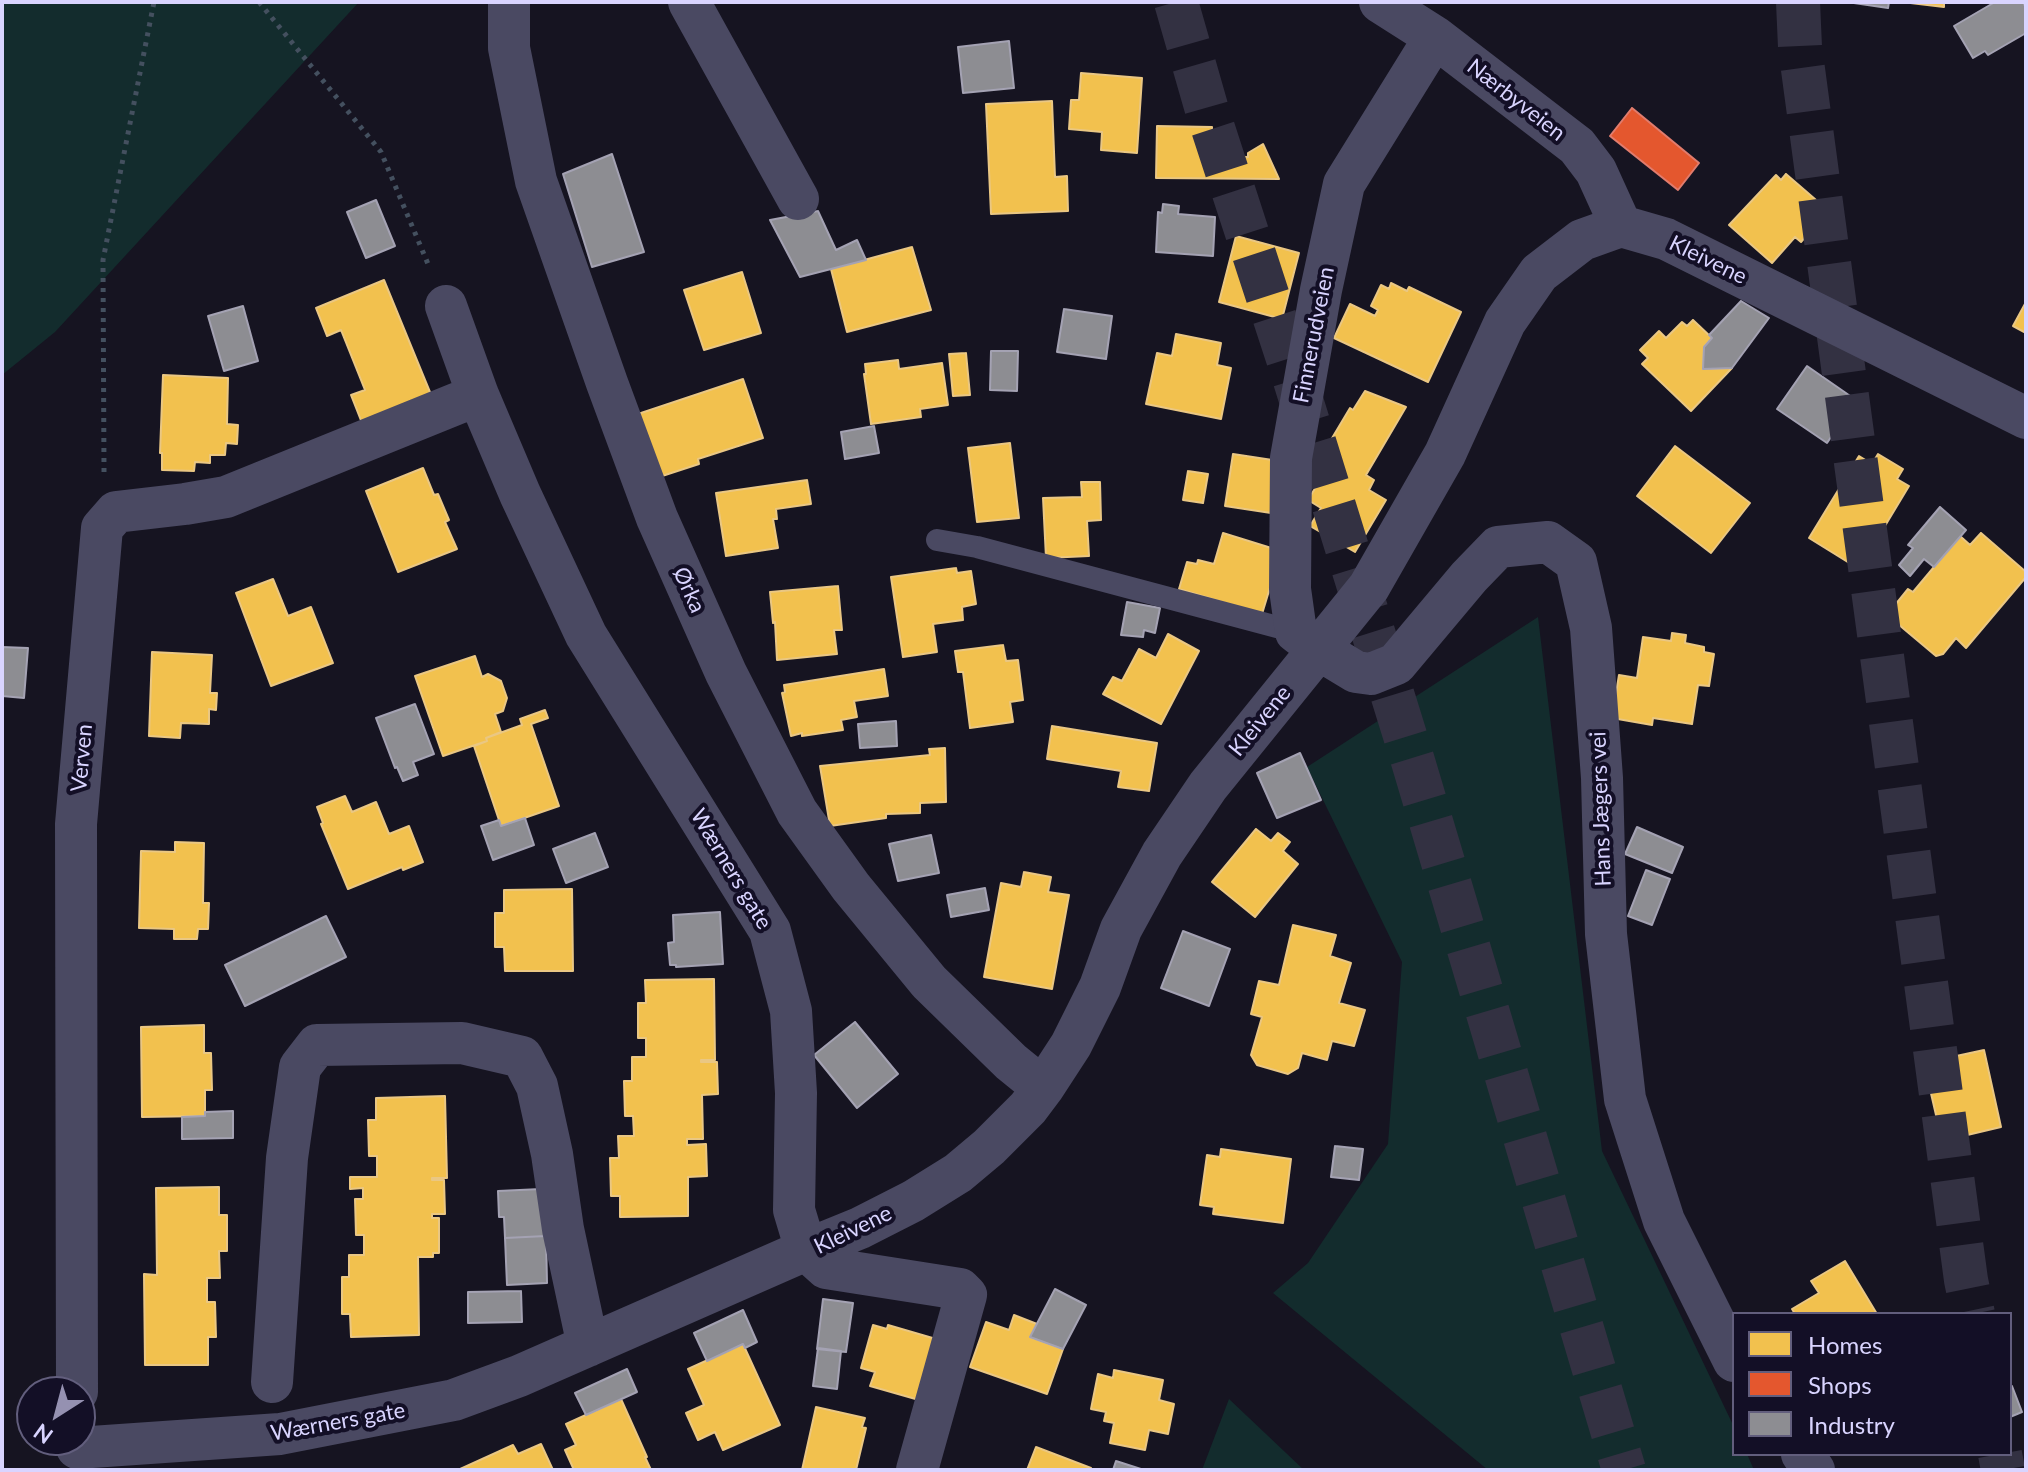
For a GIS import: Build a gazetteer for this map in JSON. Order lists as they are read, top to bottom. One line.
{"streets":{"street":["Nærbyveien","Kleivene","Finnerudveien","Ørka","Verven","Hans Jægers vei","Wærners gate"]},"crossings":[["Nærbyveien","Kleivene"],["Nærbyveien","Finnerudveien"],["Kleivene","Finnerudveien"],["Kleivene","Ørka"],["Kleivene","Hans Jægers vei"],["Kleivene","Wærners gate"],["Finnerudveien","Hans Jægers vei"]],"legend":["Homes","Shops","Industry"],"north":"bottom left"}
